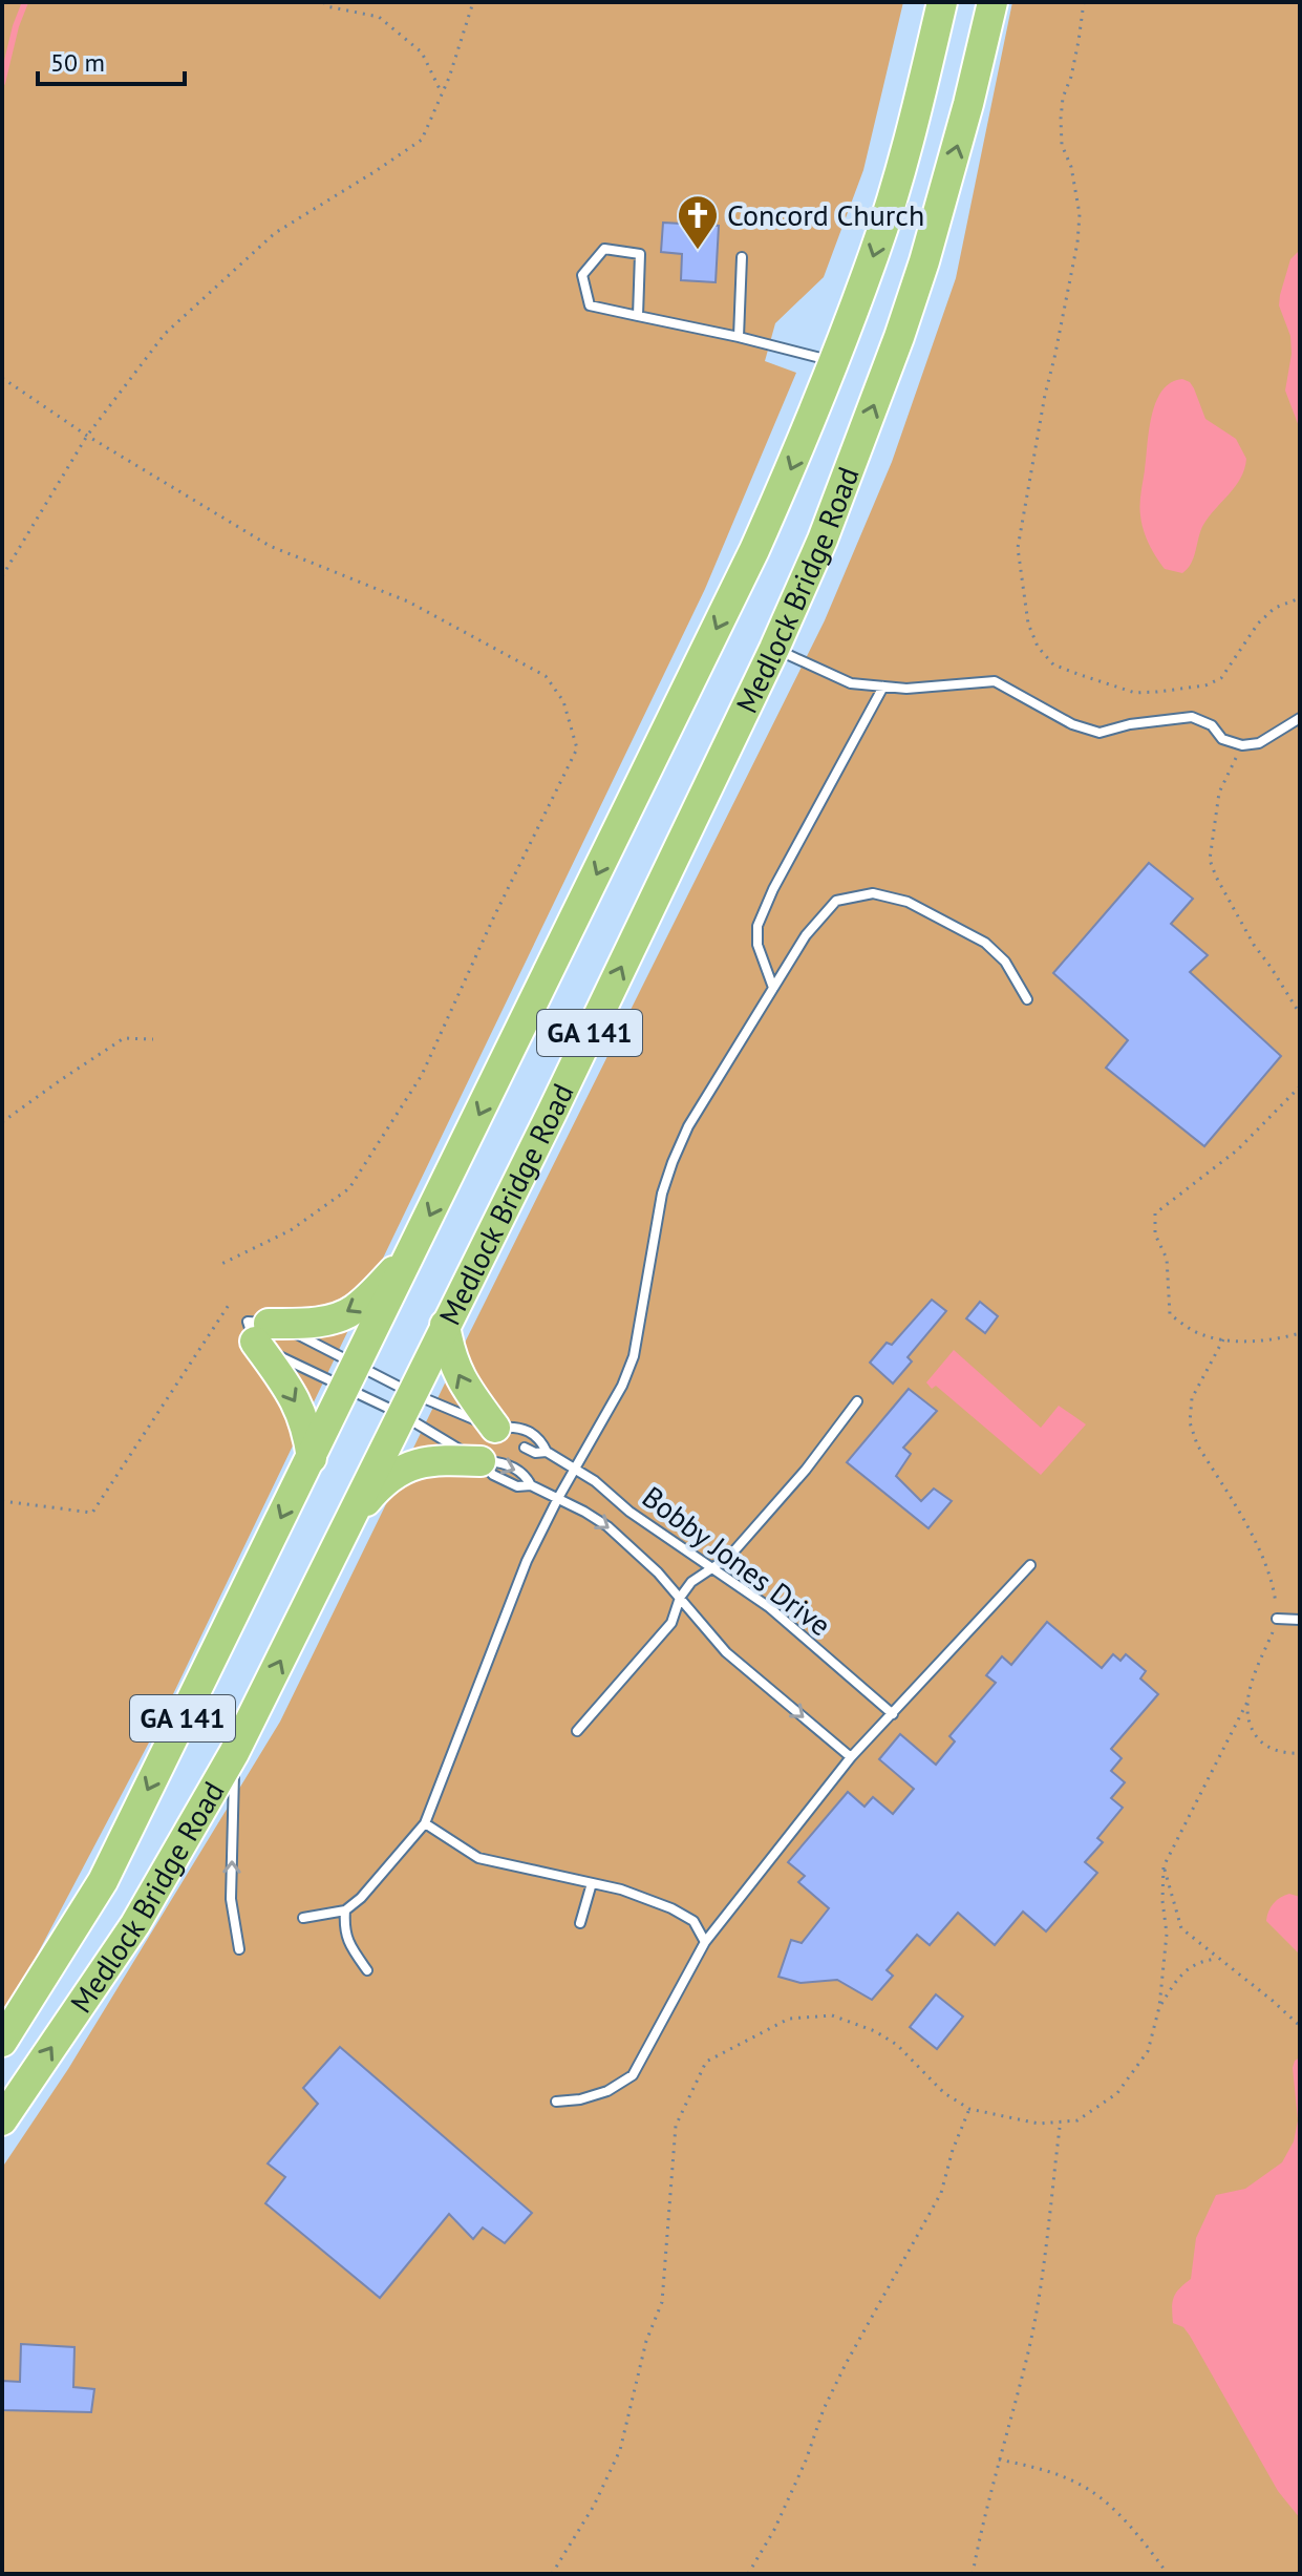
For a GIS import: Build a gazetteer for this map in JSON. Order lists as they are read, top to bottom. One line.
{"streets":{"highway":["Medlock Bridge Road","GA 141"],"lane":["Bobby Jones Drive"]},"crossings":[["Medlock Bridge Road","Bobby Jones Drive"]],"places":{"church":["Concord Church"]},"scale_bar":"50 m"}
